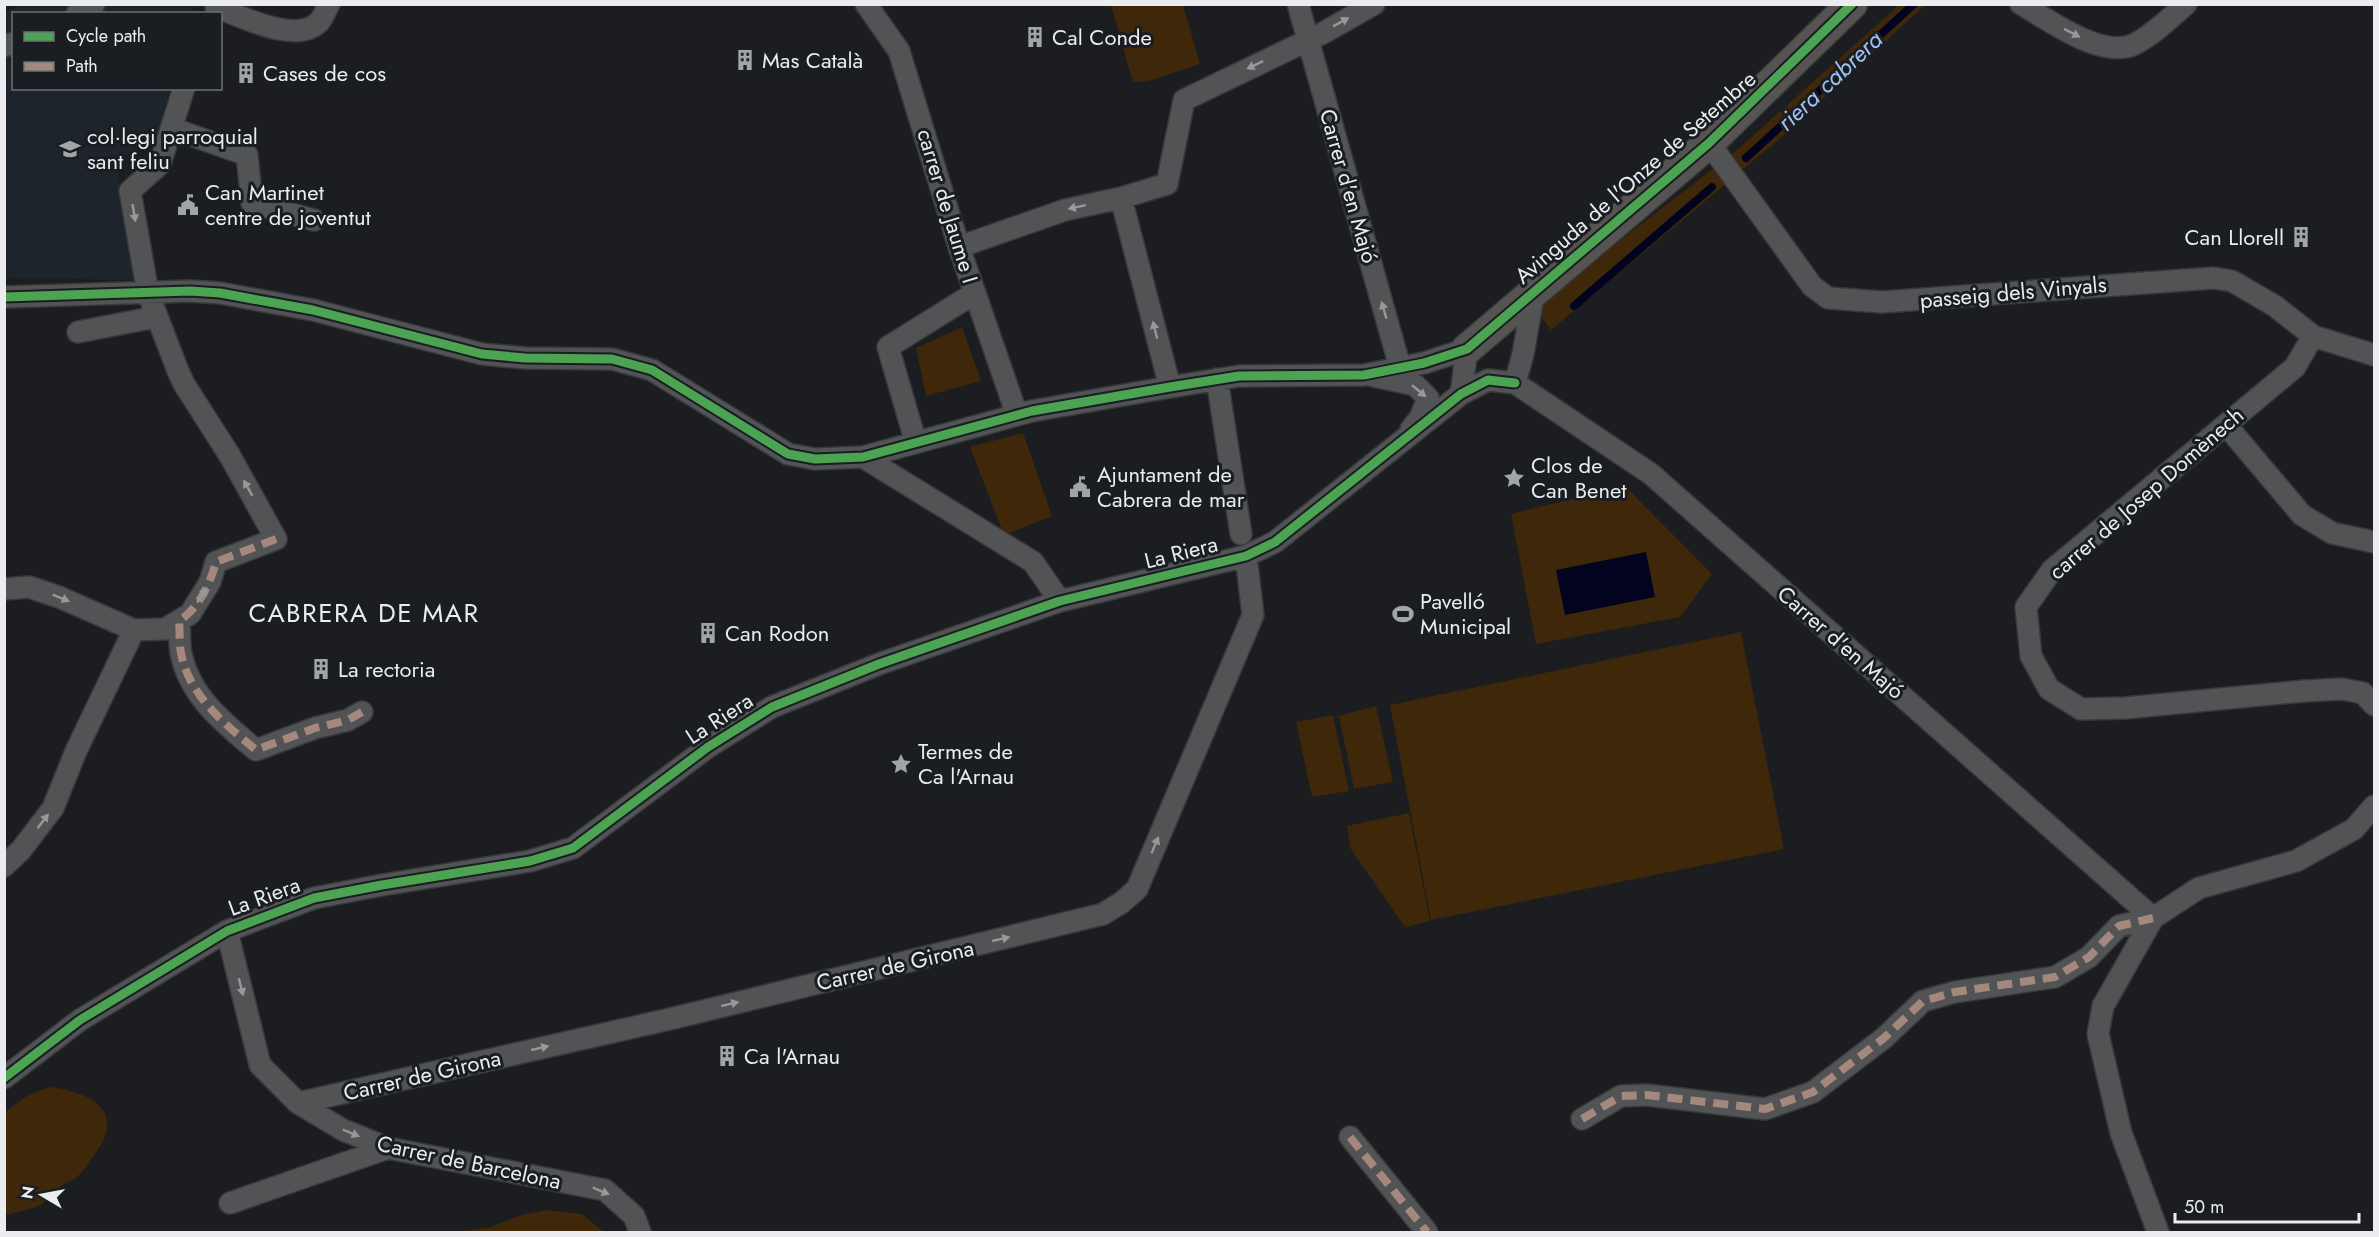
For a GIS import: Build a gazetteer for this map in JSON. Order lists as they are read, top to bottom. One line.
{"streets":{"street":["Avinguda de l'Onze de Setembre","Carrer d'en Majó","carrer de Jaume I","passeig dels Vinyals","carrer de Josep Domènech","La Riera","Carrer de Girona","Carrer de Barcelona"]},"crossings":[["Avinguda de l'Onze de Setembre","Carrer d'en Majó"],["Avinguda de l'Onze de Setembre","passeig dels Vinyals"],["Avinguda de l'Onze de Setembre","La Riera"],["Carrer d'en Majó","La Riera"],["passeig dels Vinyals","carrer de Josep Domènech"],["La Riera","Carrer de Girona"],["La Riera","Carrer de Barcelona"],["Carrer de Girona","Carrer de Barcelona"]],"one_way":["Carrer de Girona","Carrer de Barcelona"],"districts":["CABRERA DE MAR"],"water":["riera cabrera"],"places":{"building":["Cal Conde","Mas Català","Cases de cos","Can Llorell","Can Rodon","La rectoria","Ca l'Arnau"],"school or university":["col·legi parroquial sant feliu"],"public building":["Can Martinet centre de joventut","Ajuntament de Cabrera de mar"],"place":["Clos de Can Benet","Termes de Ca l'Arnau"],"sports":["Pavelló Municipal"]},"legend":["Cycle path","Path"],"scale_bar":"50 m","north":"left"}
